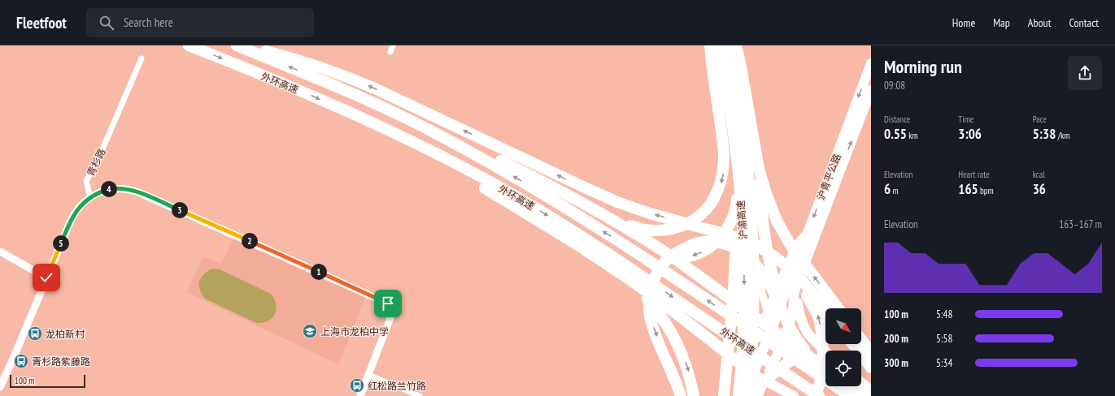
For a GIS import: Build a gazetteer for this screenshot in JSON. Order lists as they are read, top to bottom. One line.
{"streets":{"highway":["外环高速","沪渝高速"],"main road":["沪青平公路"],"street":["青杉路"]},"crossings":[["沪青平公路","沪渝高速"]],"places":{"school or university":["上海市龙柏中学"],"bus stop":["龙柏新村","青杉路紫藤路","红松路兰竹路"]},"scale_bar":"100 m","north":"bottom right","page":{"header":"Fleetfoot","search":"Search here","nav":["Home","Map","About","Contact"],"heading":["Morning run","09:08"],"stats":[["Distance","0.55 km"],["Time","3:06"],["Pace","5:38 /km"],["Elevation","6 m"],["Heart rate","165 bpm"],["kcal","36"]],"pins":["4","3","2","5","1"],"chart":["Elevation","163–167 m"],"list":[{"name":"100 m","note":"5:48"},{"name":"200 m","note":"5:58"},{"name":"300 m","note":"5:34"}],"scale":"100 m"}}
